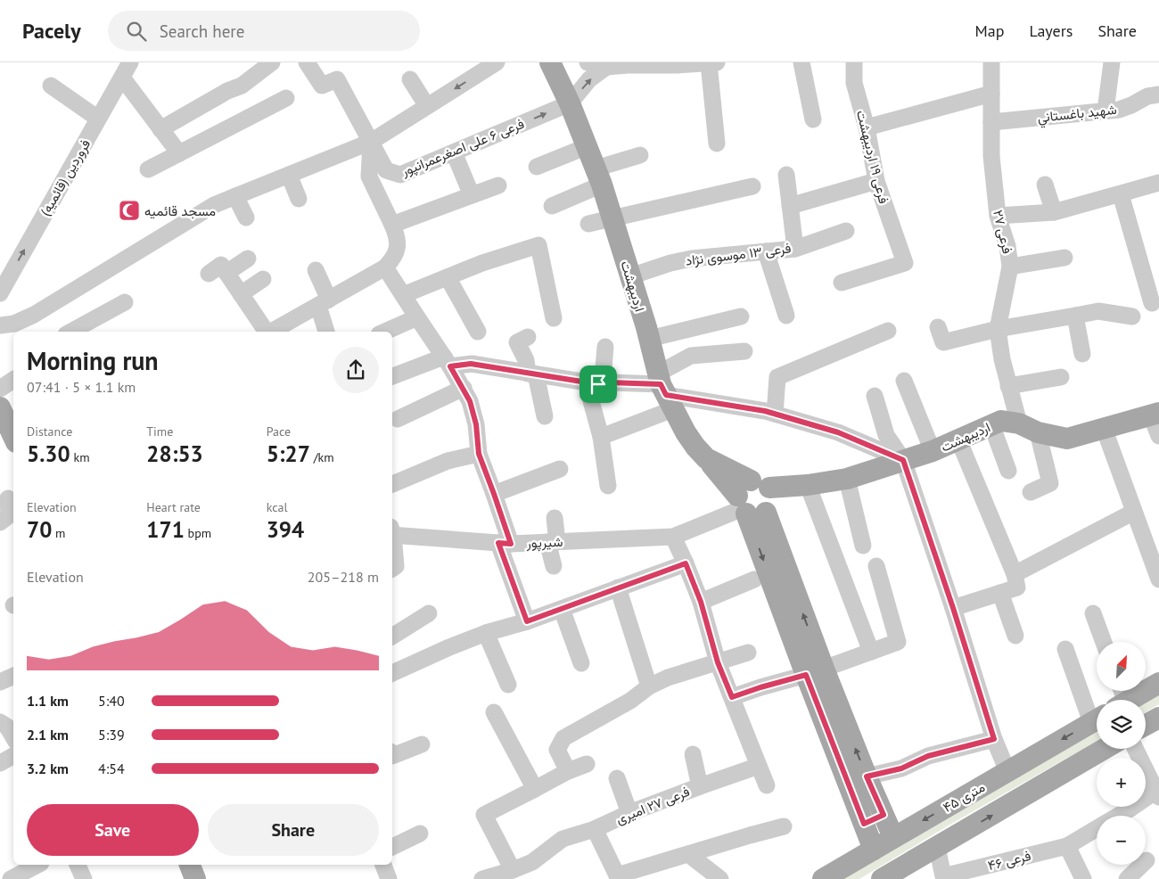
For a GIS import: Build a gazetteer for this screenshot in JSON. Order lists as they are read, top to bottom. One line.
{"streets":{"main road":["اردیبهشت","۴۵ متری"],"street":["شهيد باغستاني","فرعی ۶ علی اصغرعمرانپور","فرعی ۱۹ اردیبهشت","فروردین (قائمیه)","فرعی ۲۷","فرعی ۱‍۳ موسوی نژاد","شیرپور","فرعی ۲۷ امیری","فرعی ۴۶"]},"crossings":[["شهيد باغستاني","فرعی ۲۷"],["فرعی ۶ علی اصغرعمرانپور","اردیبهشت"],["فرعی ۲۷","اردیبهشت"],["فرعی ۱‍۳ موسوی نژاد","اردیبهشت"],["اردیبهشت","شیرپور"]],"one_way":["فروردین (قائمیه)"],"places":{"mosque":["مسجد قائمیه"]},"north":"top right","page":{"header":"Pacely","search":"Search here","nav":["Map","Layers","Share"],"heading":["Morning run","07:41 · 5 × 1.1 km"],"stats":[["Distance","5.30 km"],["Time","28:53"],["Pace","5:27 /km"],["Elevation","70 m"],["Heart rate","171 bpm"],["kcal","394"]],"chart":["Elevation","205–218 m"],"map_buttons":["+","−"],"list":[{"name":"1.1 km","note":"5:40"},{"name":"2.1 km","note":"5:39"},{"name":"3.2 km","note":"4:54"}],"buttons":["Save","Share"]}}
